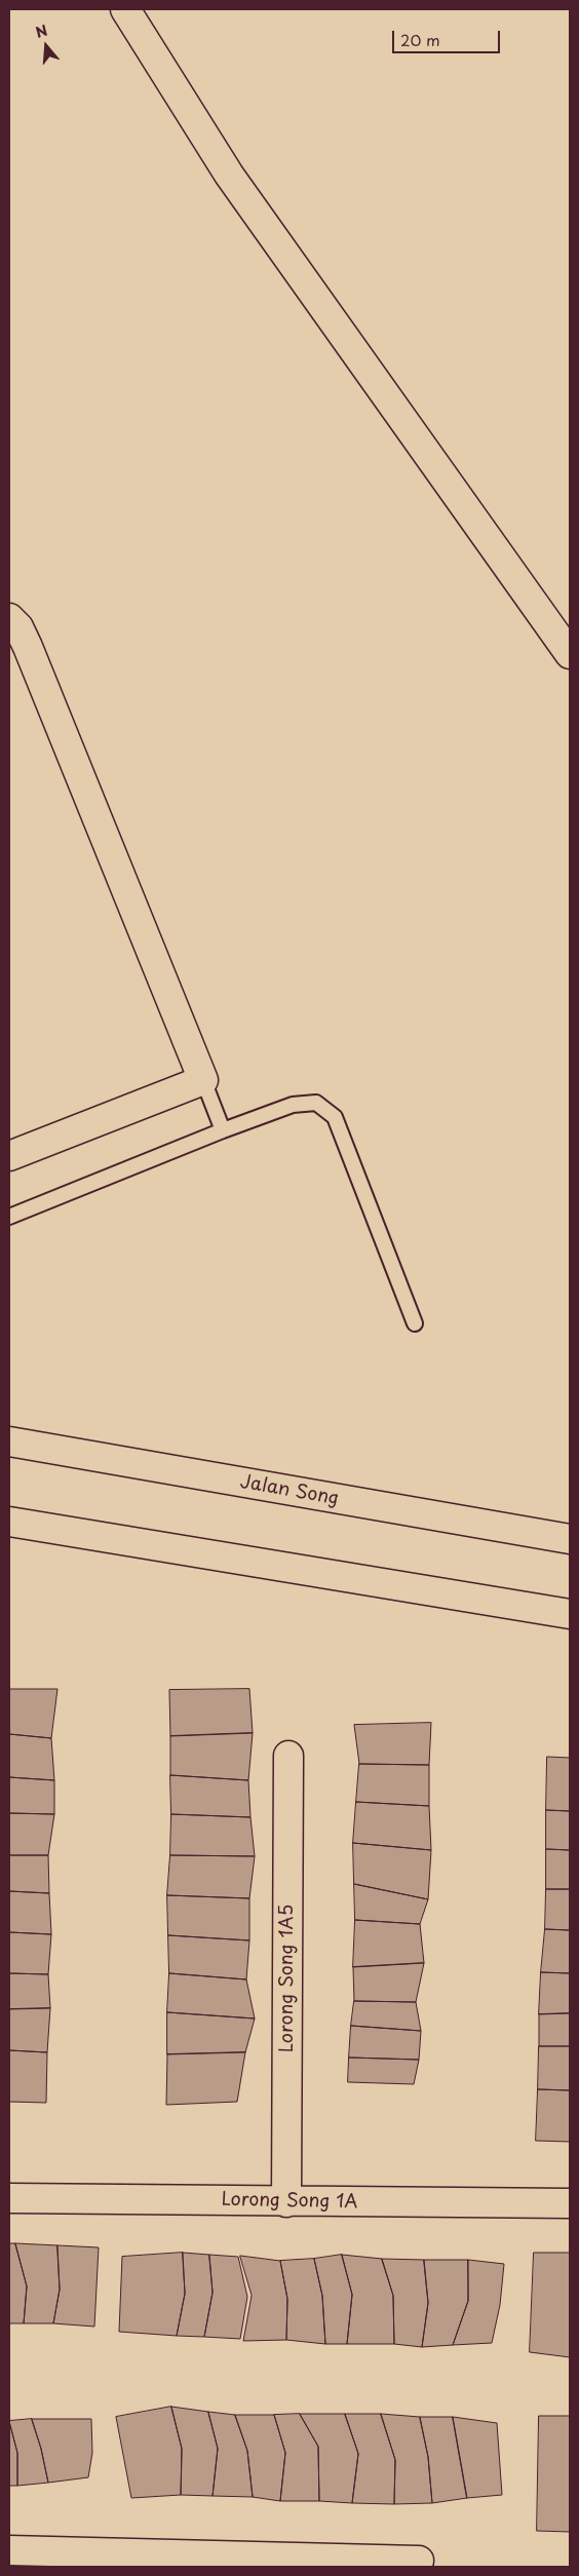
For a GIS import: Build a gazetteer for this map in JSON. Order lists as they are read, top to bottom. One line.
{"streets":{"street":["Jalan Song","Lorong Song 1A5","Lorong Song 1A"]},"crossings":[["Lorong Song 1A5","Lorong Song 1A"]],"scale_bar":"20 m","north":"top"}
